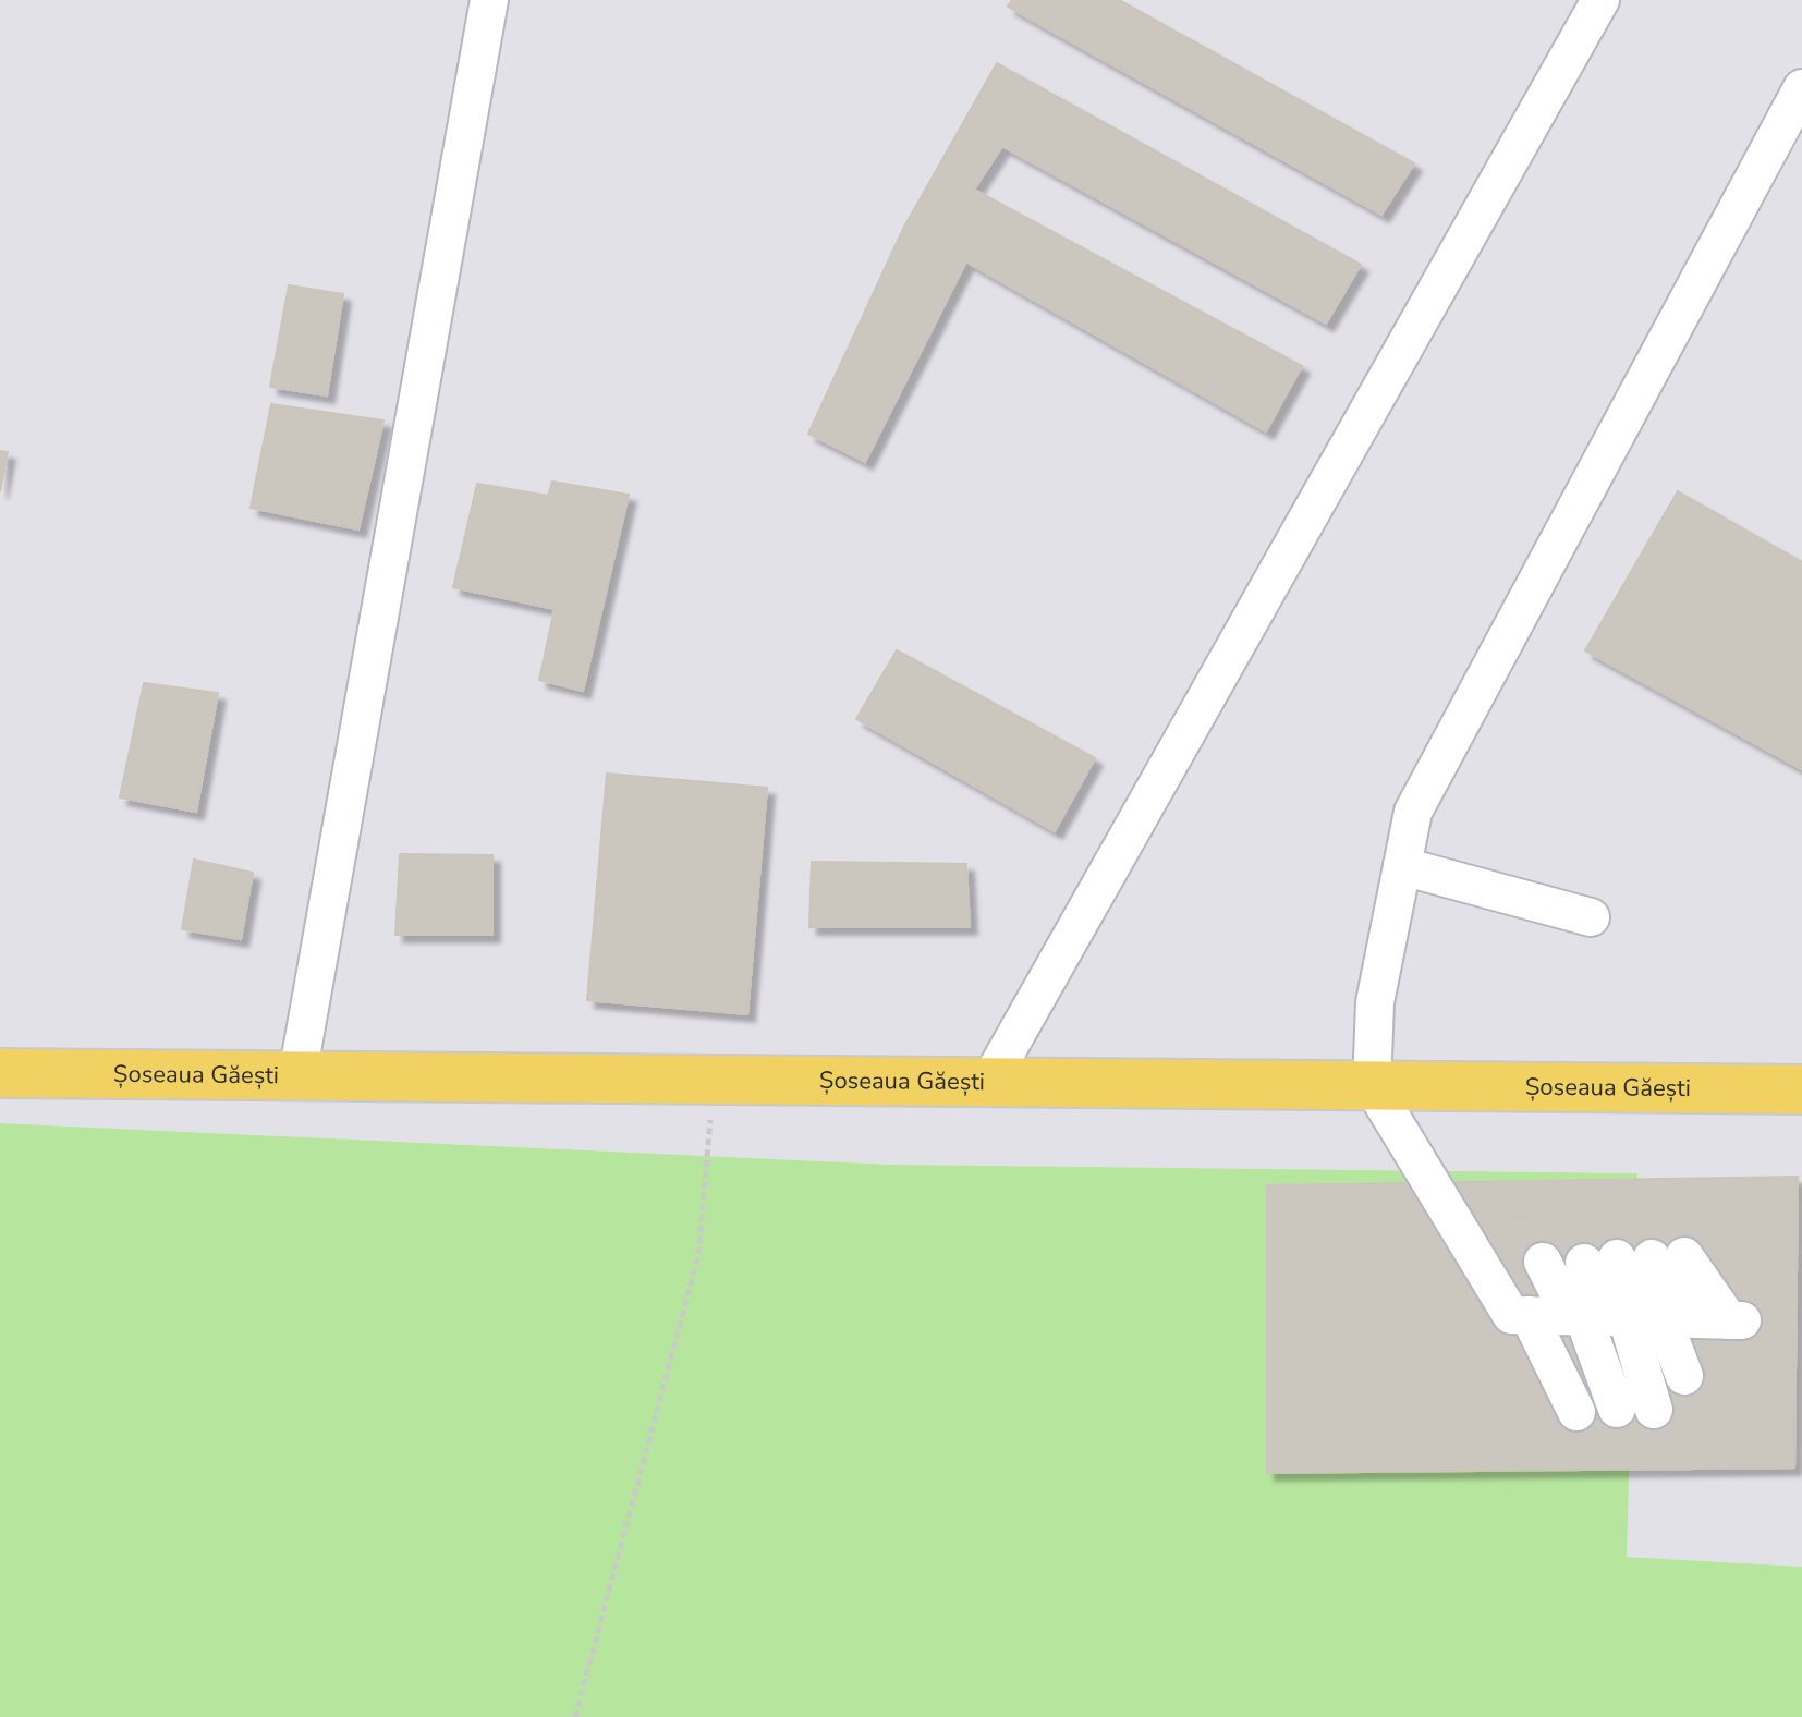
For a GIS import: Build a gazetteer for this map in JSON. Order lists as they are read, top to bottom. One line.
{"streets":{"main road":["Șoseaua Găești"]}}
